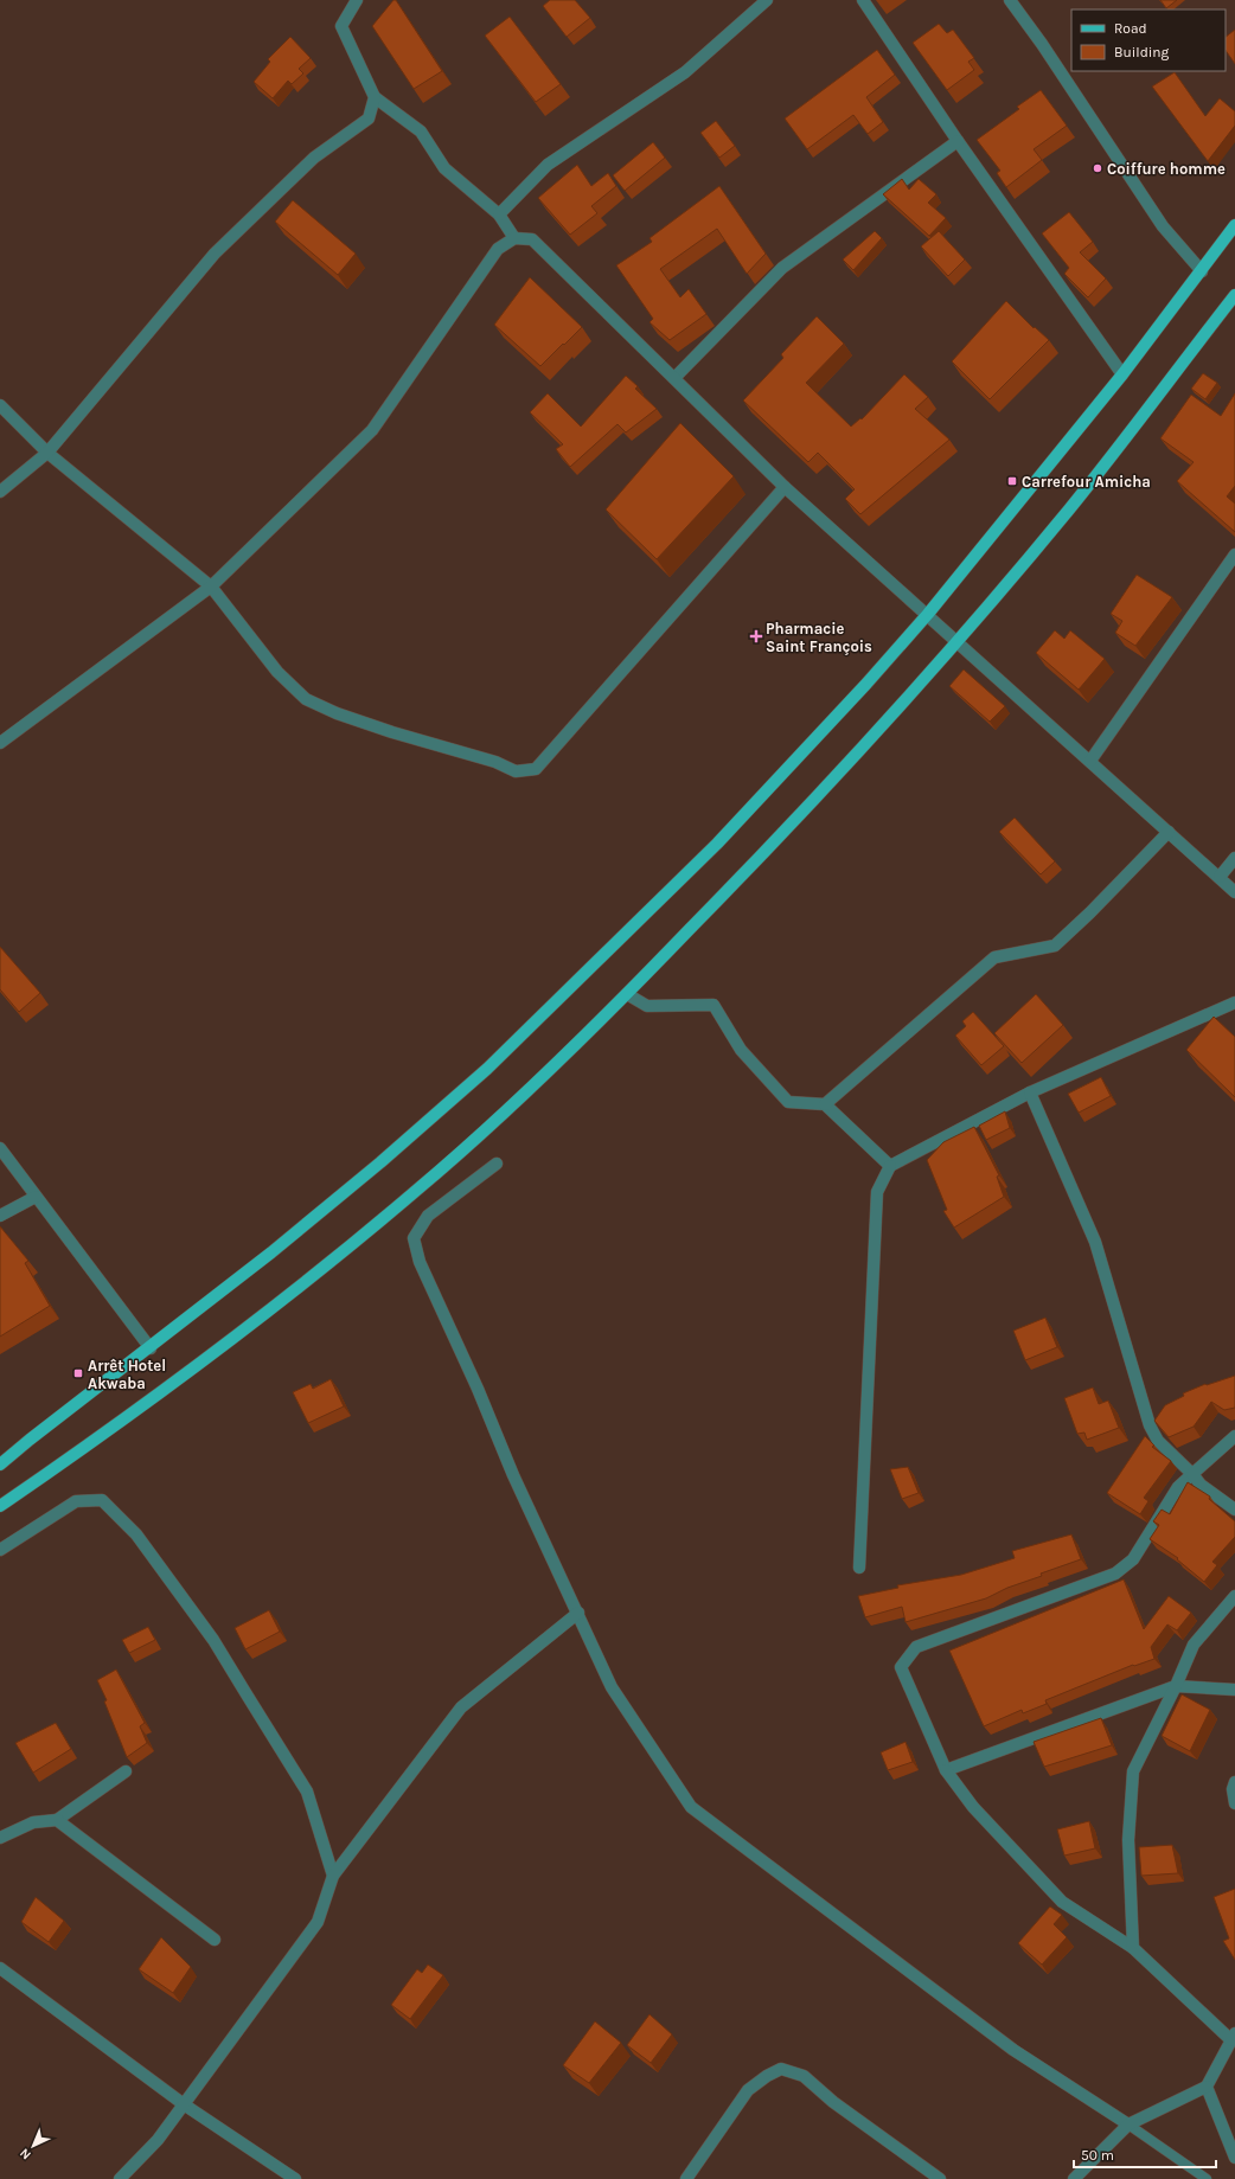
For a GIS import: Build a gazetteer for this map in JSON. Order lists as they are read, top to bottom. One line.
{"places":{"other":["Coiffure homme"],"transit":["Carrefour Amicha","Arrêt Hotel Akwaba"],"health":["Pharmacie Saint François"]},"legend":["Road","Building"],"scale_bar":"50 m","north":"bottom left"}
